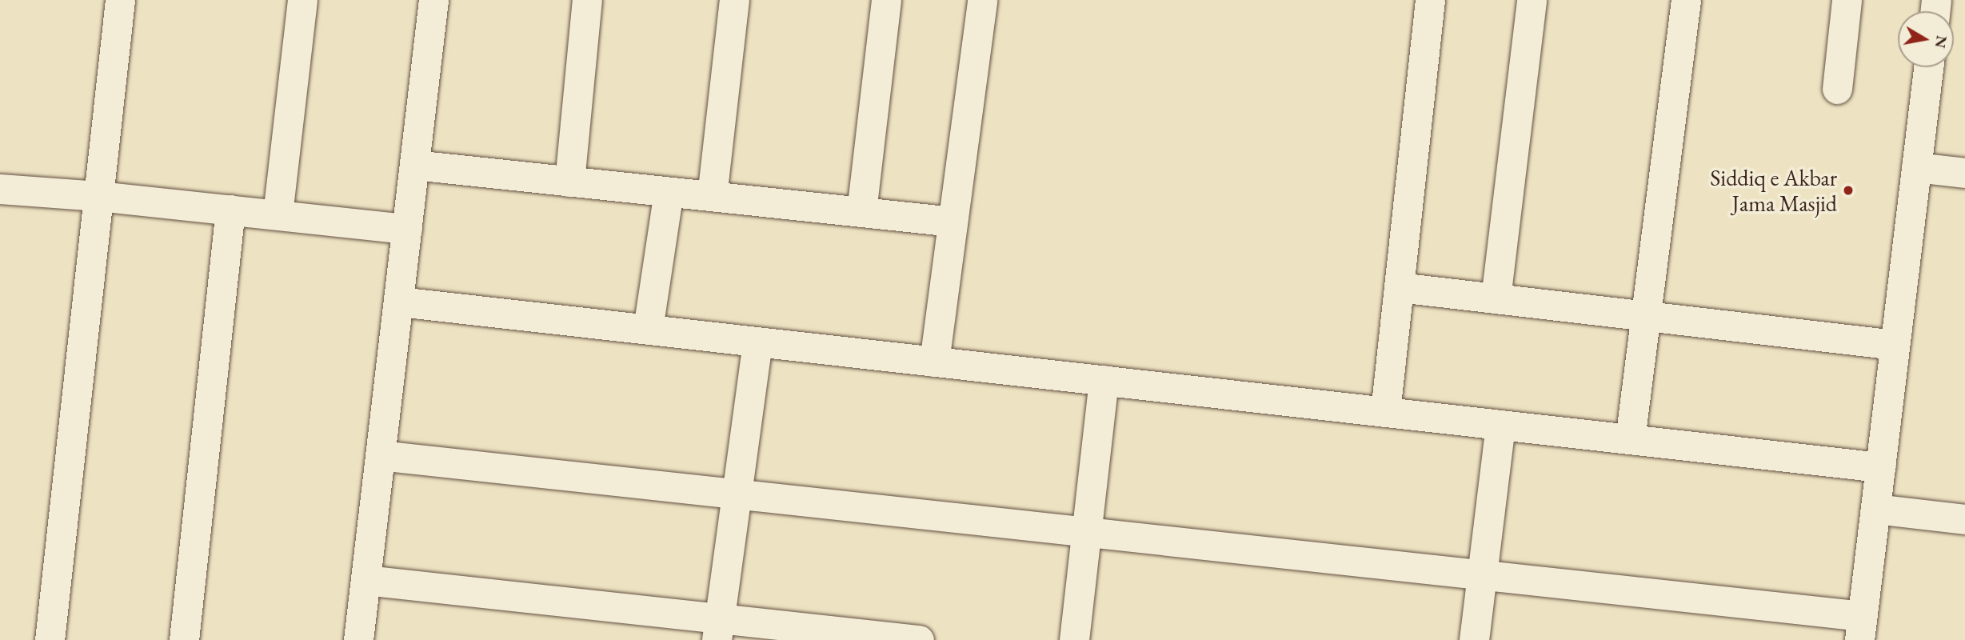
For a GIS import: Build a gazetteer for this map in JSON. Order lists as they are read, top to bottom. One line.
{"places":["Siddiq e Akbar Jama Masjid"],"north":"right"}
